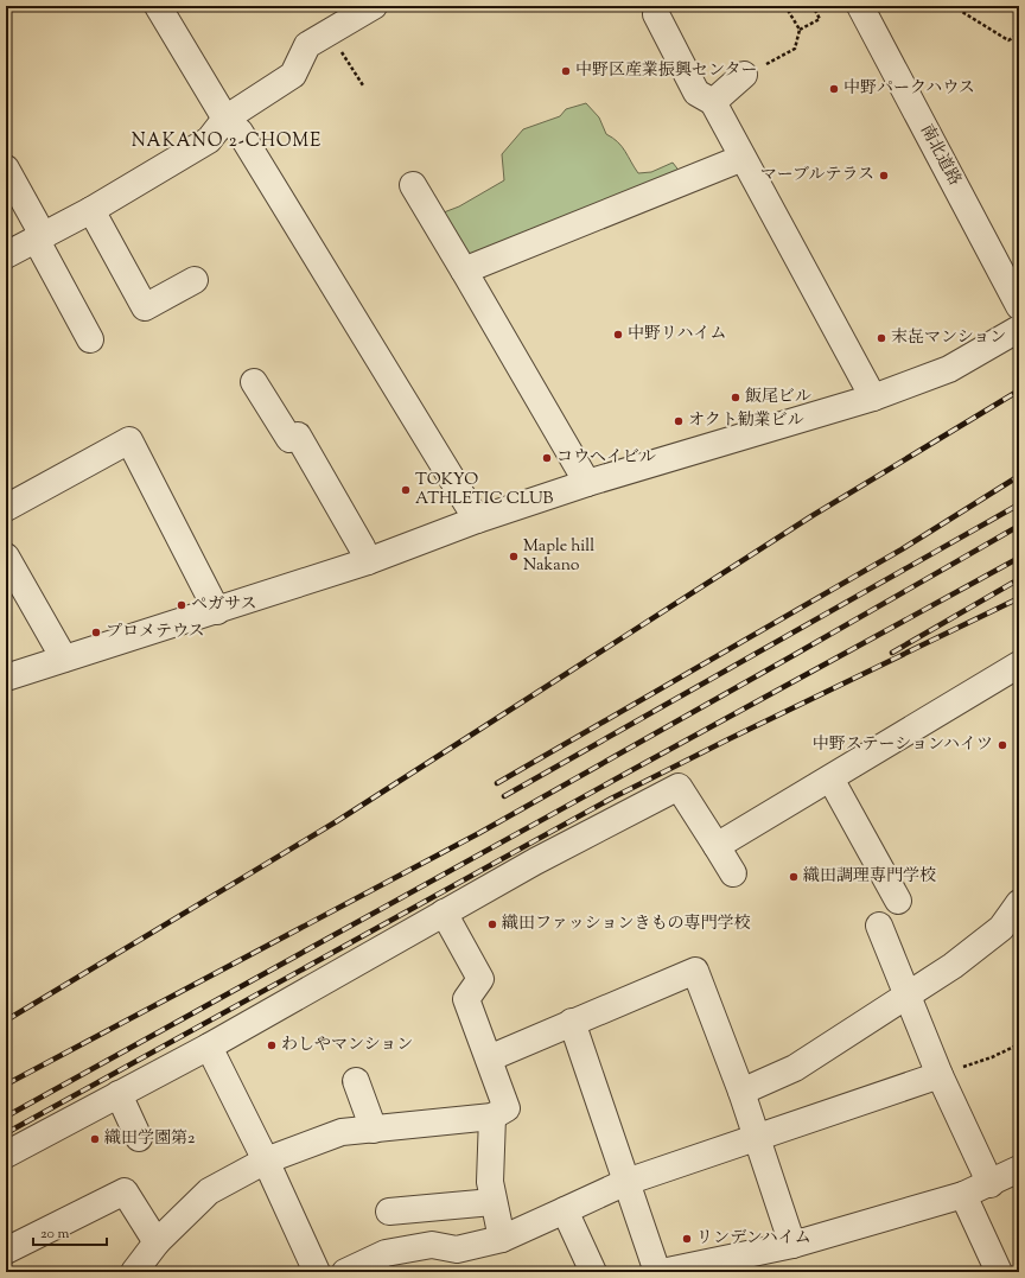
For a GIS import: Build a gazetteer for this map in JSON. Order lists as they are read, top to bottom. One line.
{"streets":{"street":["南北道路"]},"districts":["NAKANO 2-CHOME"],"places":["中野区産業振興センター","中野パークハウス","マーブルテラス","中野リハイム","末㐂マンション","飯尾ビル","オクト勧業ビル","コウヘイビル","TOKYO ATHLETIC CLUB","Maple hill Nakano","ペガサス","プロメテウス","中野ステーションハイツ","織田調理専門学校","織田ファッションきもの専門学校","わしやマンション","織田学園第2","リンデンハイム"],"scale_bar":"20 m"}
